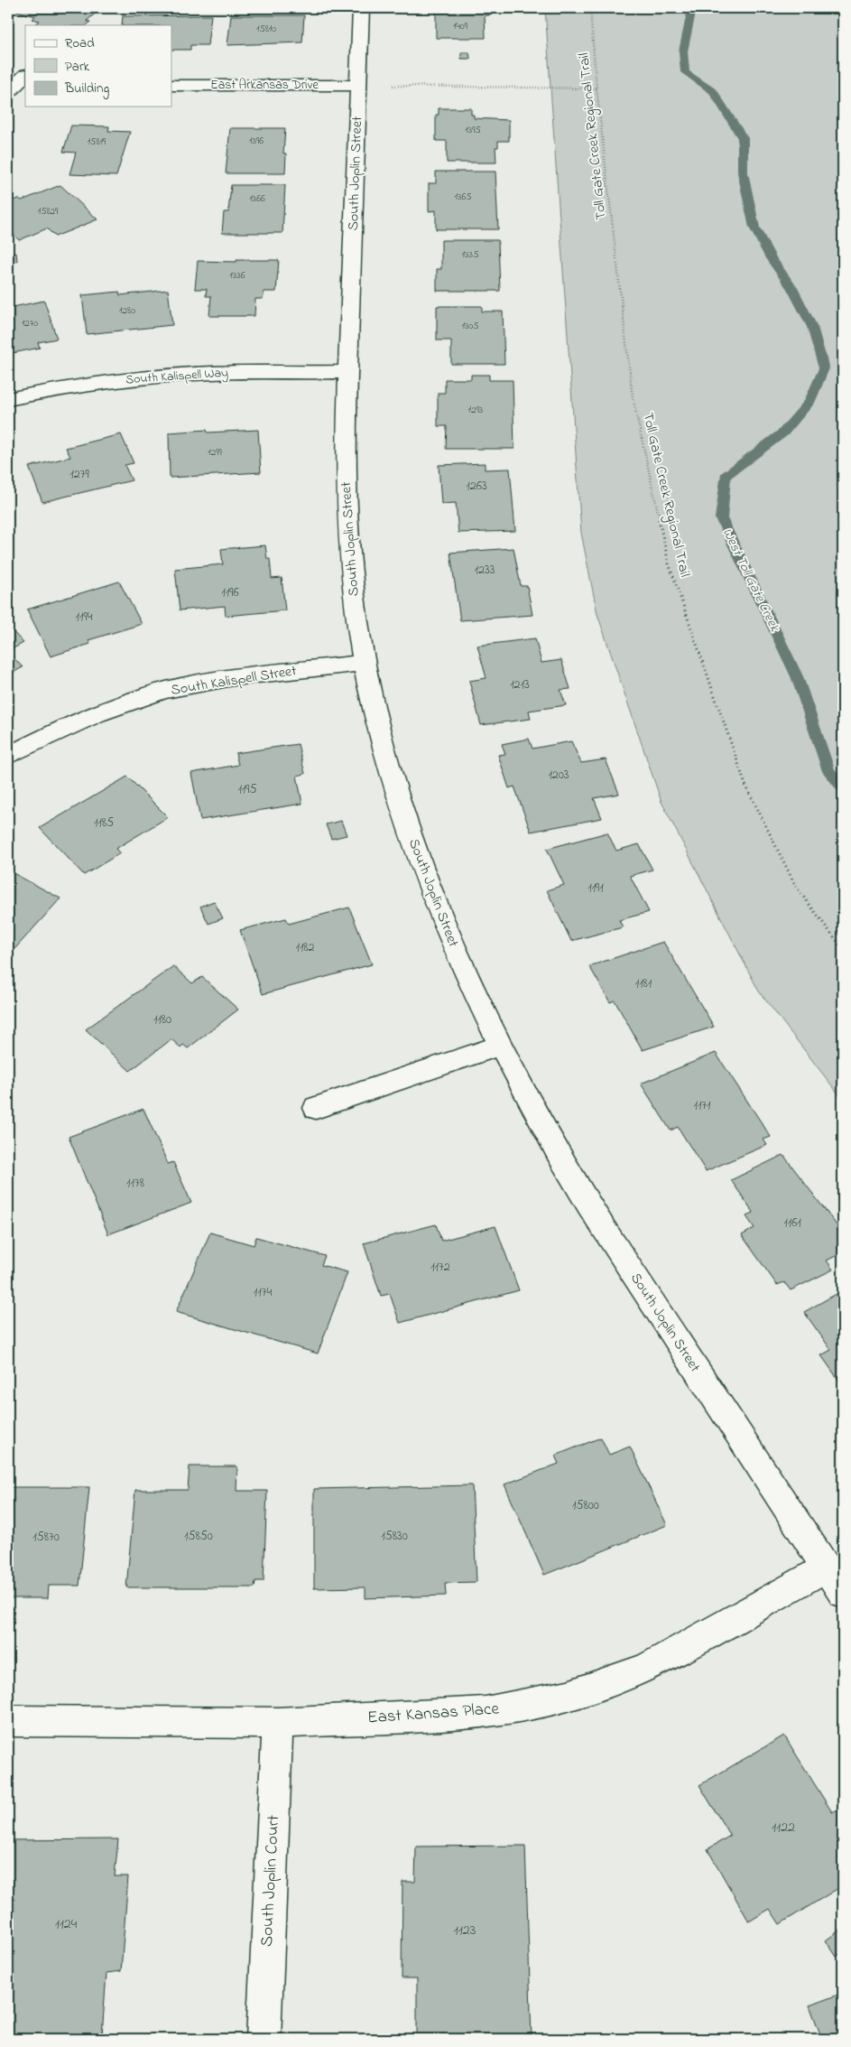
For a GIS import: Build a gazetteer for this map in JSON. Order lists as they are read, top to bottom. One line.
{"streets":{"street":["East Arkansas Drive","South Joplin Street","South Kalispell Way","South Kalispell Street","East Kansas Place","South Joplin Court"],"path":["Toll Gate Creek Regional Trail"]},"crossings":[["East Arkansas Drive","South Joplin Street"],["South Joplin Street","South Kalispell Way"],["South Joplin Street","South Kalispell Street"],["South Joplin Street","East Kansas Place"],["East Kansas Place","South Joplin Court"]],"water":["West Toll Gate Creek"],"house_numbers":["1409","15810","1395","1396","15819","1365","1366","15829","1335","1336","1280","1270","1305","1293","1299","1279","1263","1233","1196","1194","1213","1203","1195","1185","1191","1182","1181","1180","1171","1178","1161","1172","1174","15800","15850","15830","15870","1122","1124","1123"],"legend":["Road","Park","Building"]}
